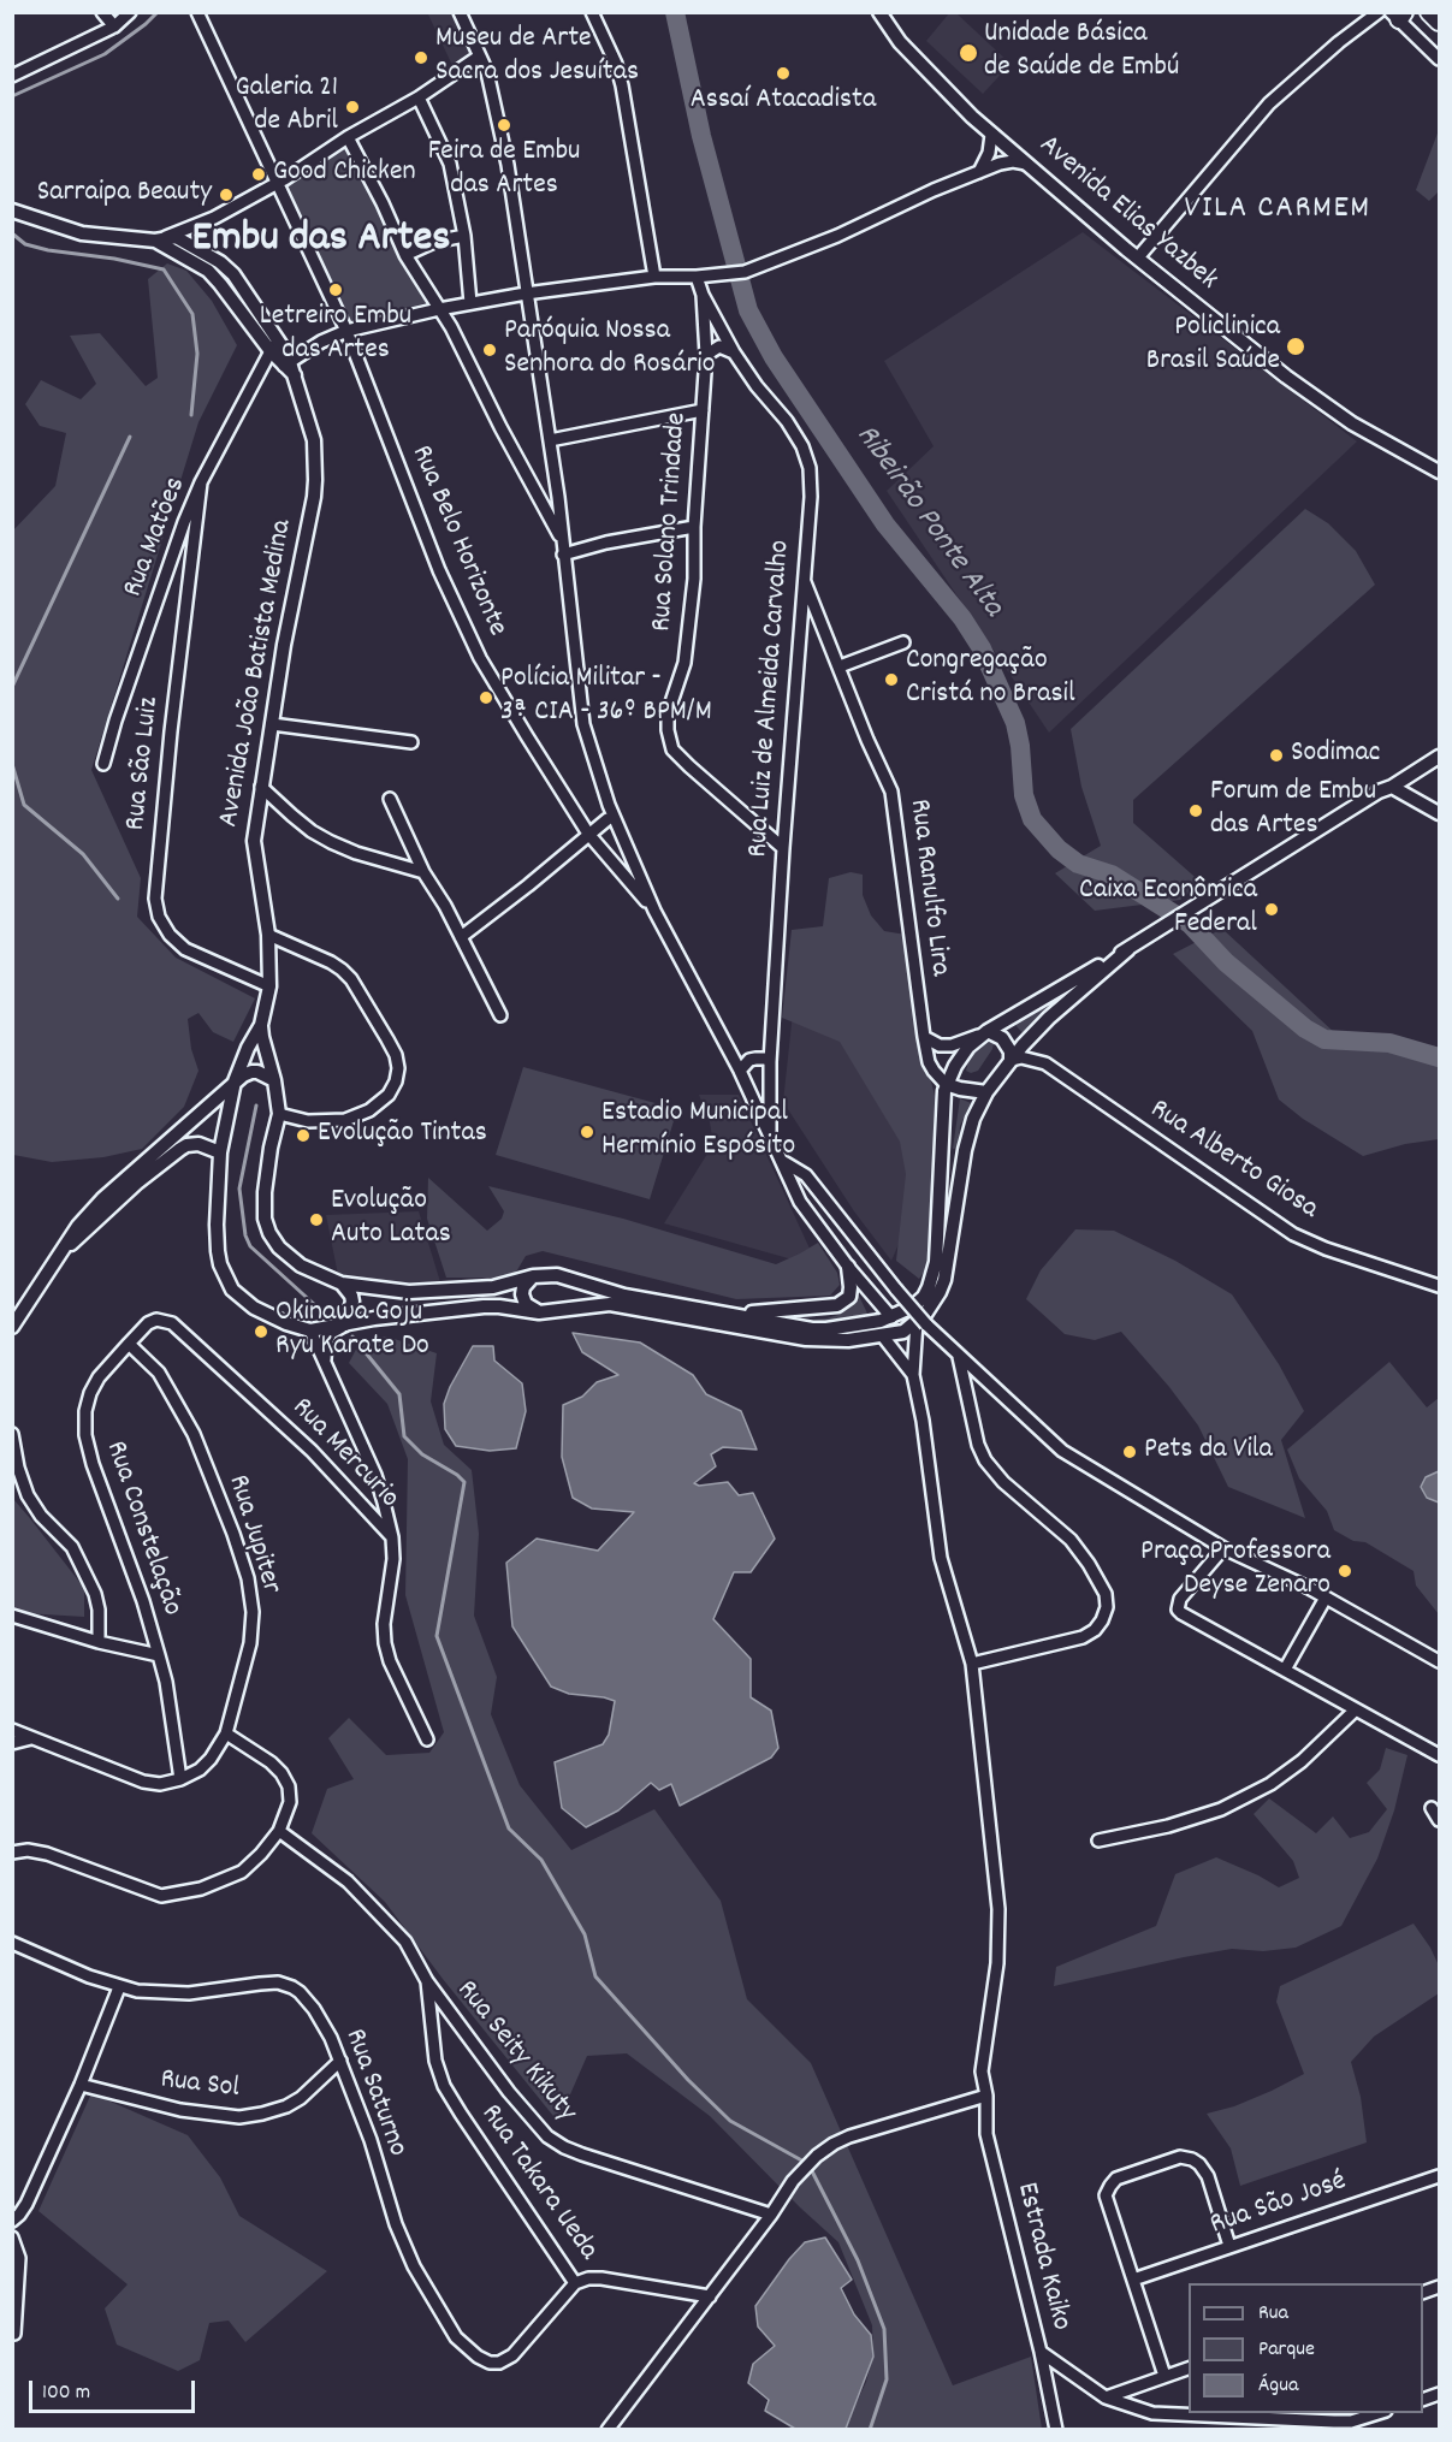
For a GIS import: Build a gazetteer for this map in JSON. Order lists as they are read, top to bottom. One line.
{"streets":{"main road":["Avenida Elias Yazbek","Avenida João Batista Medina"],"street":["Rua Solano Trindade","Rua Matões","Rua Belo Horizonte","Rua Luiz de Almeida Carvalho","Rua São Luiz","Rua Ranulfo Lira","Rua Alberto Giosa","Rua Mercurio","Rua Constelação","Rua Jupiter","Rua Seity Kikuty","Rua Sol","Rua Saturno","Rua Takara Ueda","Rua São José","Estrada Kaiko"]},"crossings":[["Rua Solano Trindade","Rua Luiz de Almeida Carvalho"],["Rua Matões","Avenida João Batista Medina"],["Rua Matões","Rua São Luiz"],["Avenida João Batista Medina","Rua São Luiz"],["Rua Luiz de Almeida Carvalho","Rua Ranulfo Lira"],["Rua Mercurio","Rua Constelação"],["Rua Mercurio","Rua Jupiter"],["Rua Constelação","Rua Jupiter"],["Rua Seity Kikuty","Rua Takara Ueda"],["Rua Sol","Rua Saturno"],["Rua Saturno","Rua Takara Ueda"]],"districts":["VILA CARMEM","Embu das Artes"],"water":["Ribeirão Ponte Alta"],"places":["Unidade Básica de Saúde de Embú","Museu de Arte Sacra dos Jesuítas","Assaí Atacadista","Galeria 21 de Abril","Feira de Embu das Artes","Good Chicken","Sarraipa Beauty","Letreiro Embu das Artes","Policlinica Brasil Saúde","Paróquia Nossa Senhora do Rosário","Congregação Cristá no Brasil","Polícia Militar - 3ª CIA - 36º BPM/M","Sodimac","Forum de Embu das Artes","Caixa Econômica Federal","Estadio Municipal Hermínio Espósito","Evolução Tintas","Evolução Auto Latas","Okinawa Goju Ryu Karate Do","Pets da Vila","Praça Professora Deyse Zenaro"],"legend":["Rua","Parque","Água"],"scale_bar":"100 m"}
